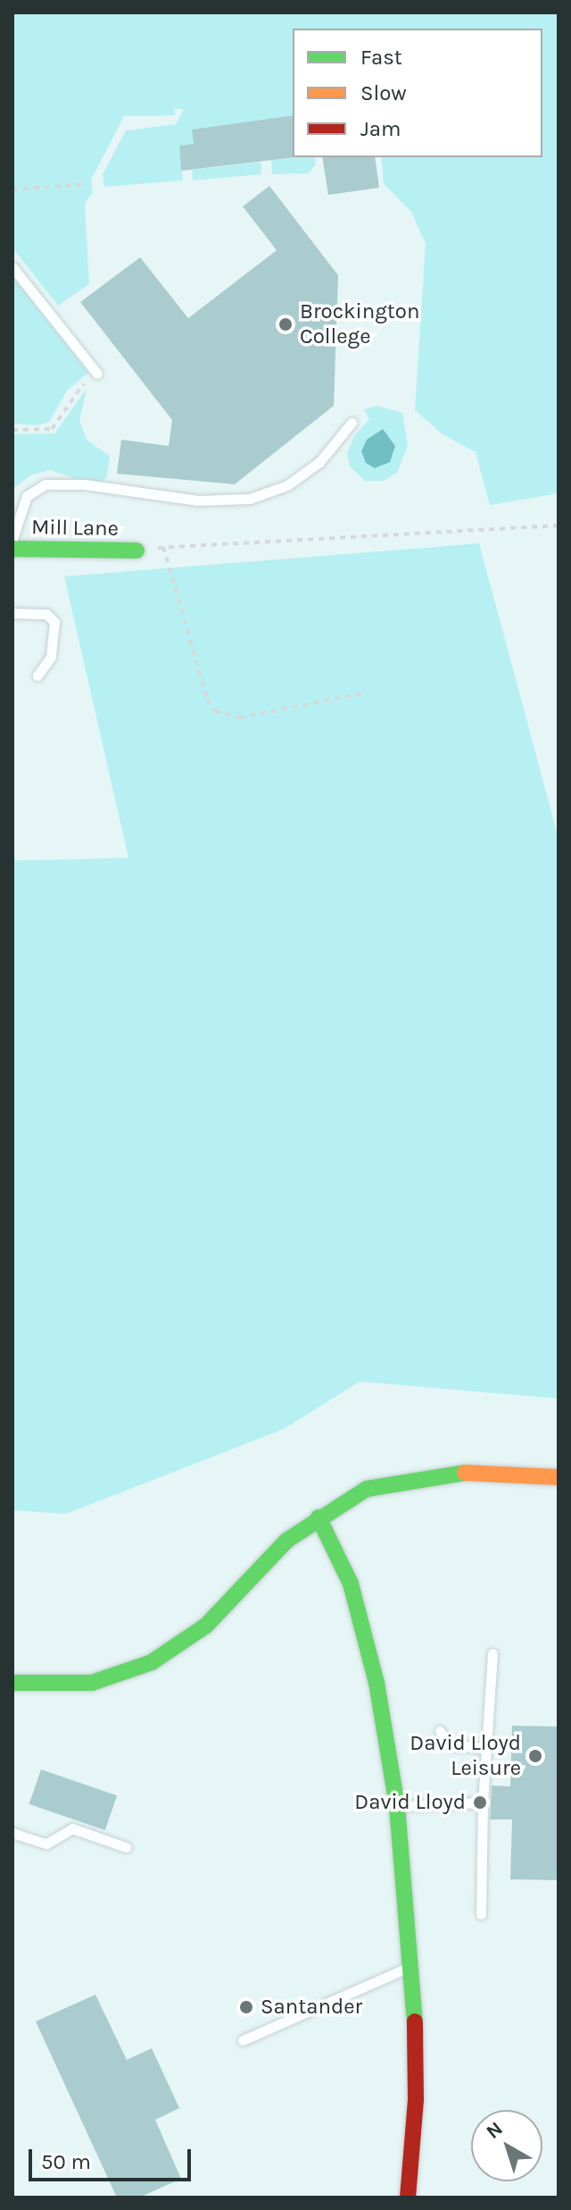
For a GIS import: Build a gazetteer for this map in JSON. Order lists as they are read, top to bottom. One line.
{"streets":{"street":["Mill Lane"]},"places":["Brockington College","David Lloyd Leisure","David Lloyd","Santander"],"legend":["Fast","Slow","Jam"],"scale_bar":"50 m","north":"top left"}
